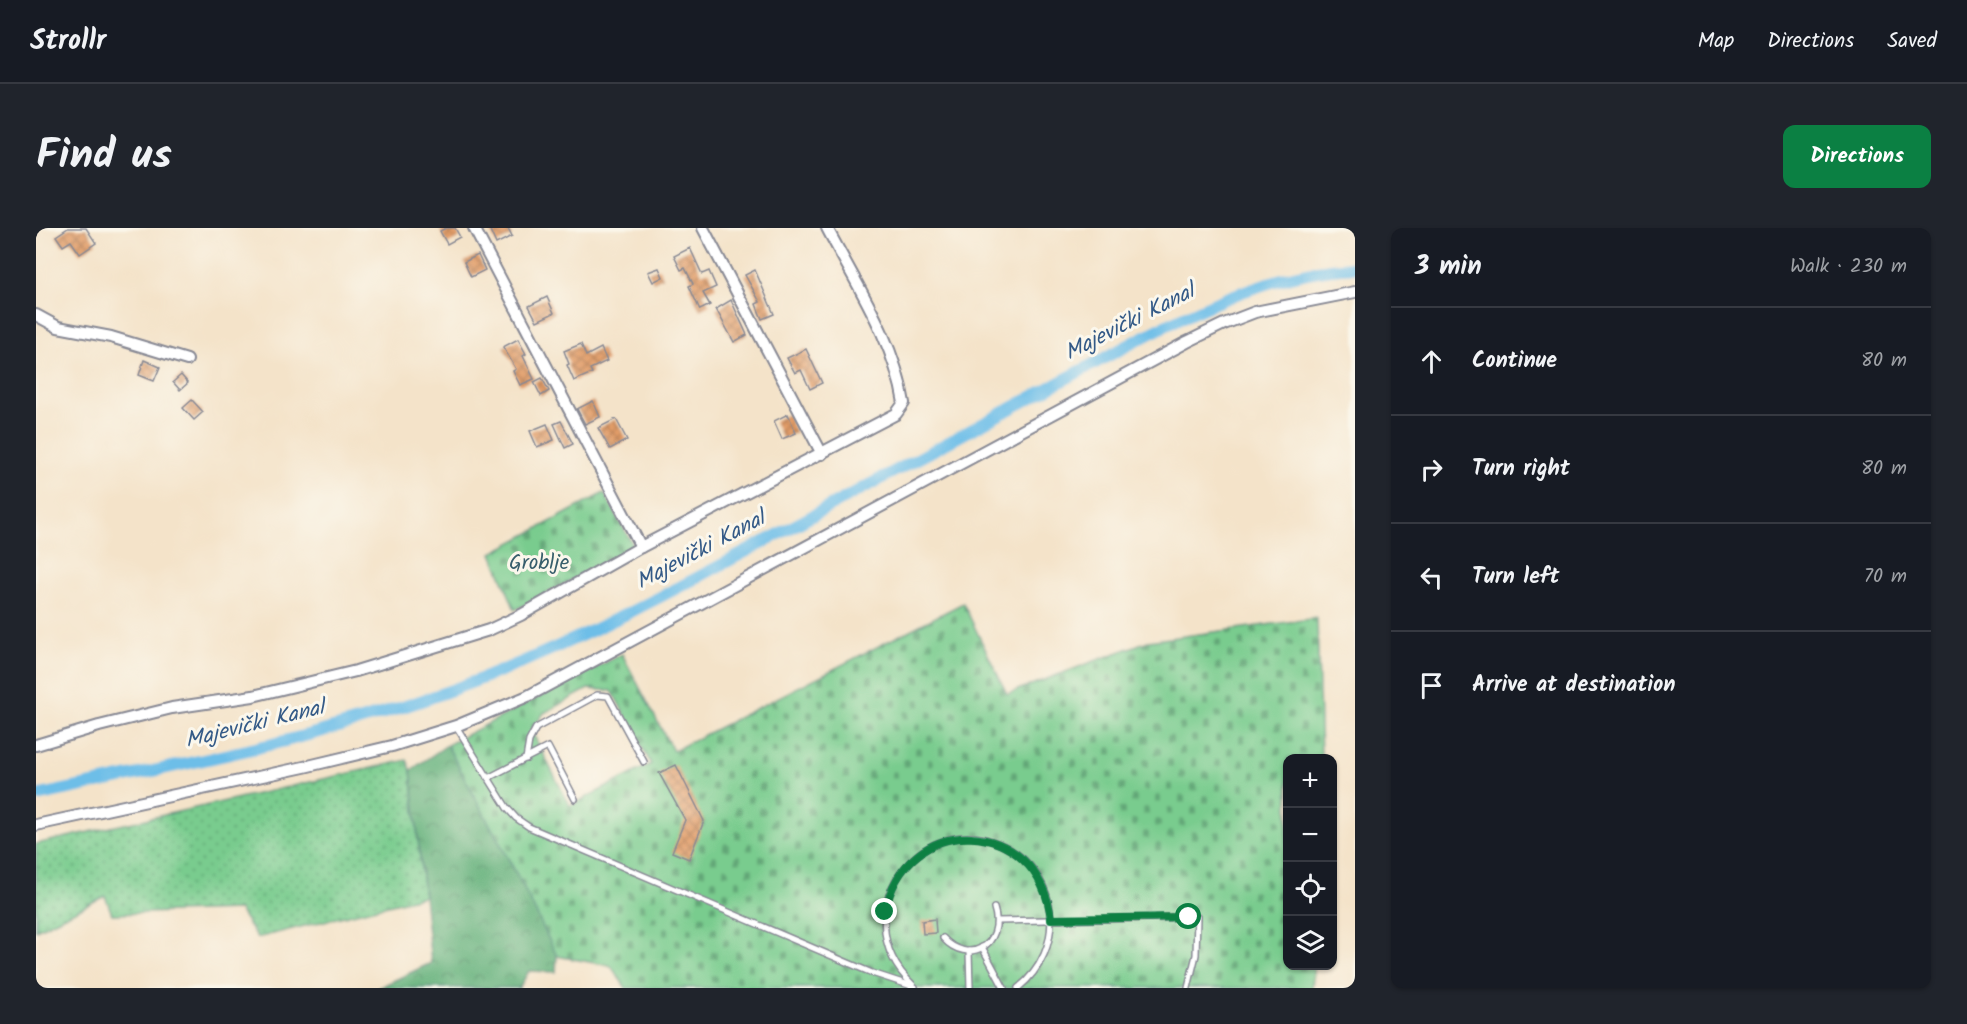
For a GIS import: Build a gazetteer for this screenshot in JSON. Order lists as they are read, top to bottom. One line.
{"water":["Majevički Kanal"],"parks":["Groblje"],"page":{"header":"Strollr","nav":["Map","Directions","Saved"],"title":"Find us","buttons":"Directions","heading":["3 min","Walk · 230 m"],"list":[["Continue","80 m"],["Turn right","80 m"],["Turn left","70 m"],"Arrive at destination"],"map_buttons":["+","−"]}}
